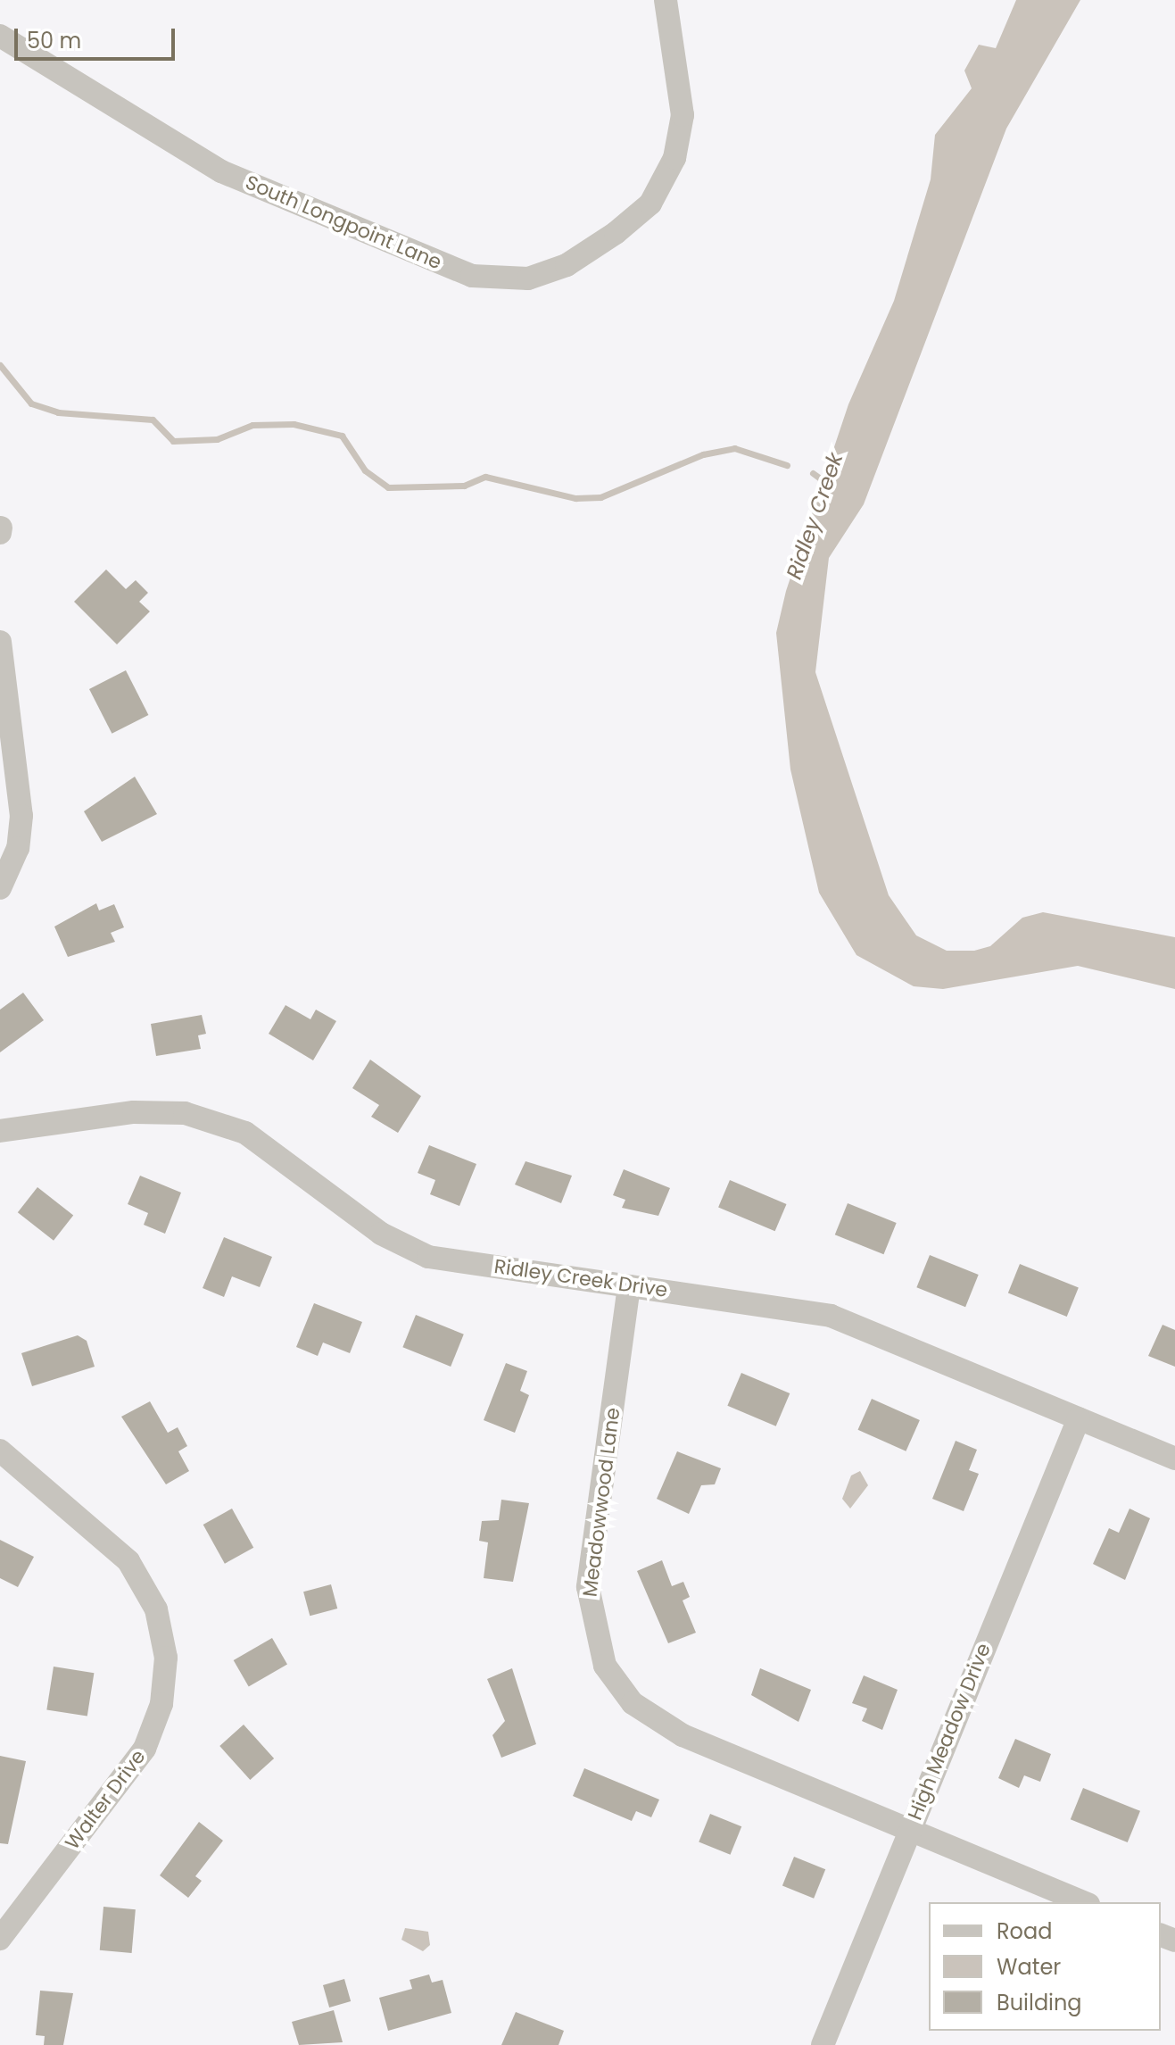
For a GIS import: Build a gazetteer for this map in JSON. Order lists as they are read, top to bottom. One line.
{"streets":{"street":["South Longpoint Lane","Ridley Creek Drive","Meadowwood Lane","High Meadow Drive","Walter Drive"]},"crossings":[["Ridley Creek Drive","Meadowwood Lane"],["Ridley Creek Drive","High Meadow Drive"],["Meadowwood Lane","High Meadow Drive"]],"water":["Ridley Creek"],"legend":["Road","Water","Building"],"scale_bar":"50 m"}
